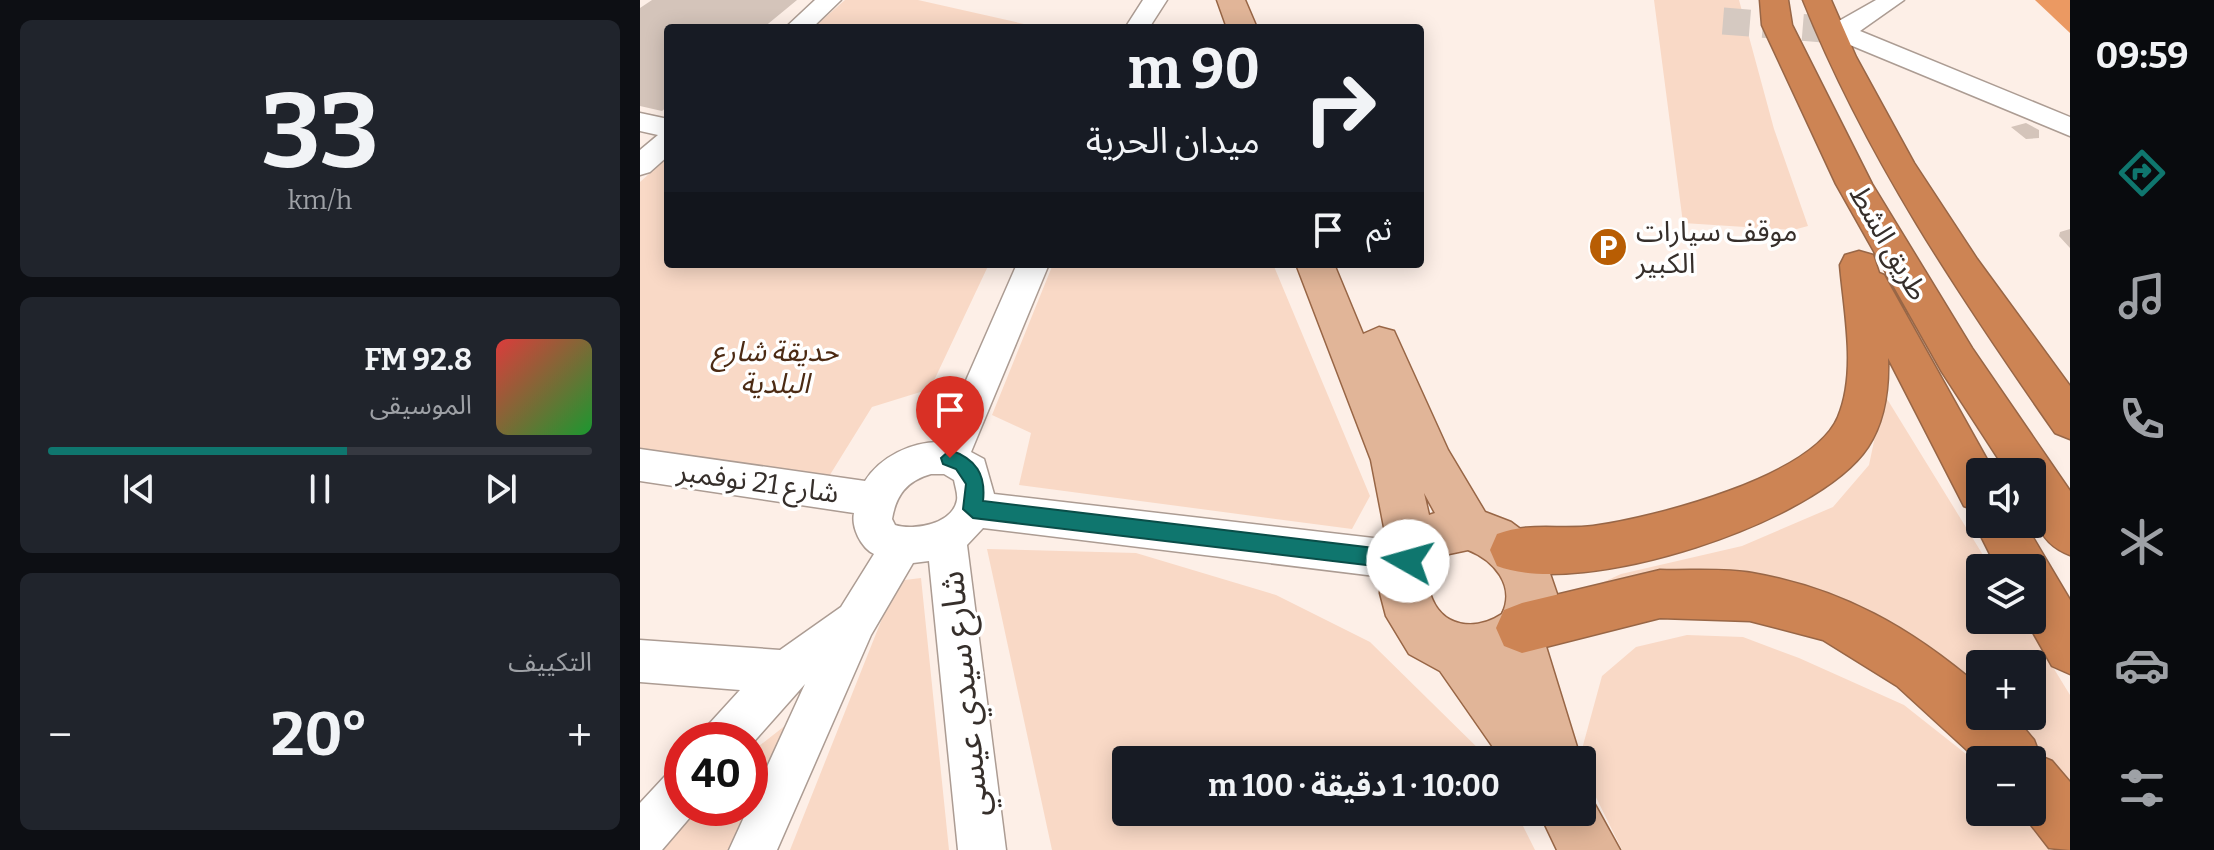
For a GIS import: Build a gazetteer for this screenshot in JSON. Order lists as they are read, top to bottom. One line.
{"streets":{"highway":["طريق الشط"],"street":["شارع 21 نوفمبر","شارع سيدي عيسي"]},"crossings":[["شارع 21 نوفمبر","شارع سيدي عيسي"]],"parks":["حديقة شارع البلدية"],"places":{"parking":["موقف سيارات الكبير"]},"page":{"tabs":"09:59","tile":[["33","km/h"],"التكييف"],"turn":["90 m","ميدان الحرية"],"then":"ثم","song":["92.8 FM","الموسيقى"],"map_buttons":["+","−"],"heat":["−","20°","+"],"limit":"40","trip":"10:00 · 1 دقيقة · 100 m"}}
